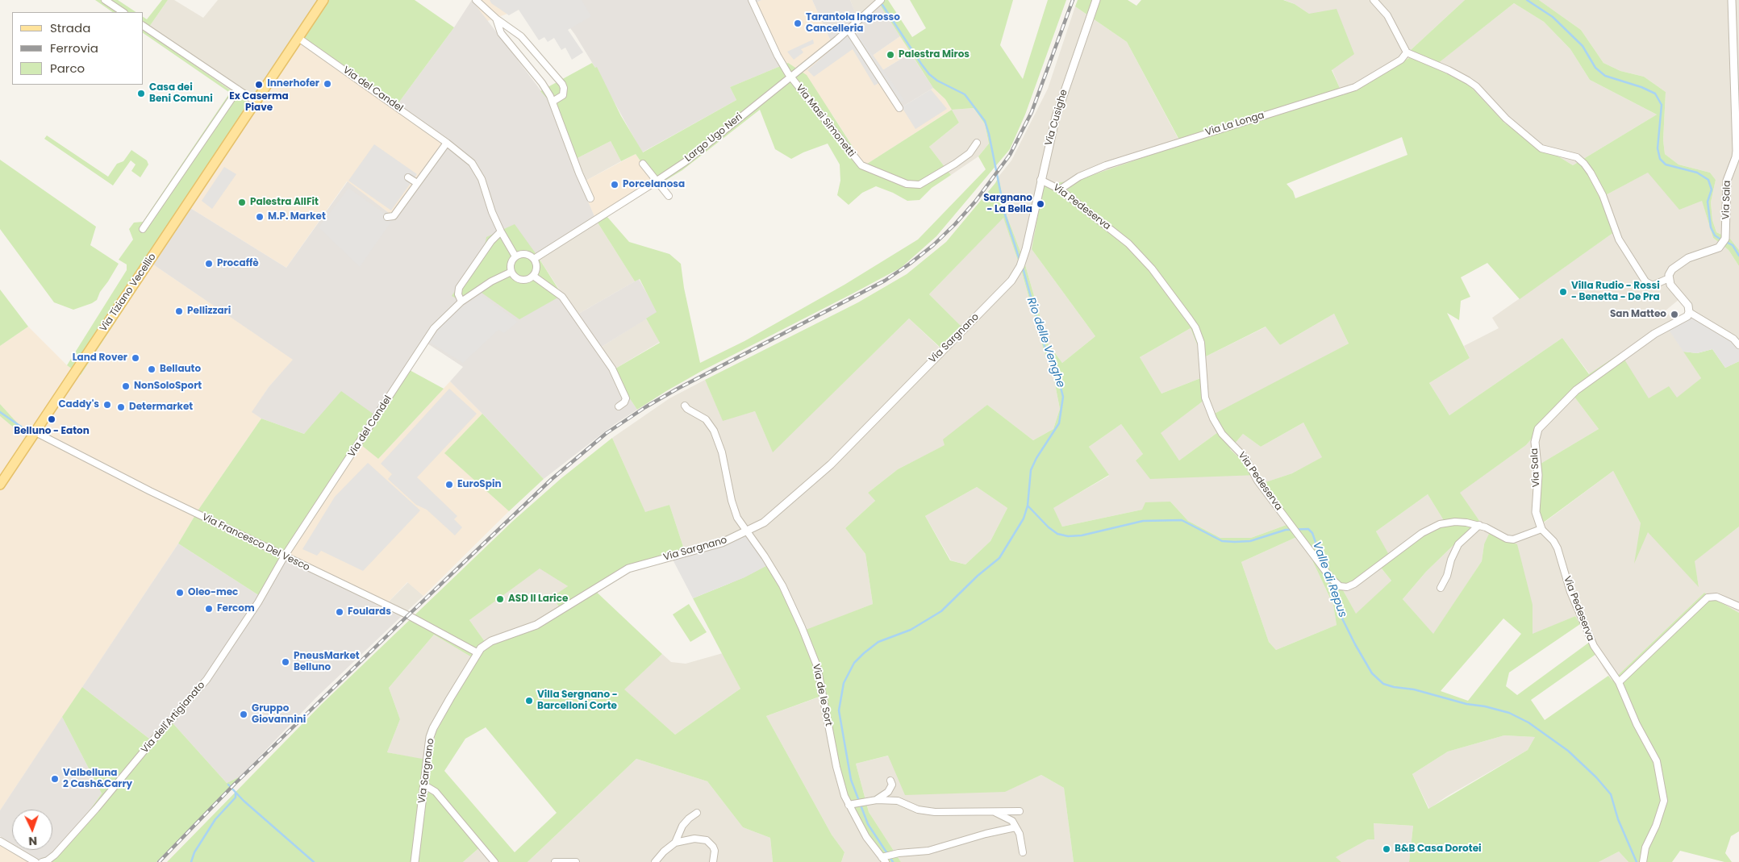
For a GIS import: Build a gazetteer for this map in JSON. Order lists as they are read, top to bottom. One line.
{"streets":{"main road":["Via Tiziano Vecellio"],"street":["Via del Candel","Via Cusighe","Via Masi Simonetti","Via La Longa","Largo Ugo Neri","Via Sala","Via Pedeserva","Via Sargnano","Via Francesco Del Vesco","Via de le Sort","Via dell'Artigianato"]},"crossings":[["Via del Candel","Largo Ugo Neri"],["Via del Candel","Via Tiziano Vecellio"],["Via del Candel","Via Francesco Del Vesco"],["Via del Candel","Via dell'Artigianato"],["Via Cusighe","Via Pedeserva"],["Via Cusighe","Via Sargnano"],["Via Masi Simonetti","Largo Ugo Neri"],["Via La Longa","Via Pedeserva"],["Via Sala","Via Pedeserva"],["Via Tiziano Vecellio","Via Francesco Del Vesco"],["Via Sargnano","Via Francesco Del Vesco"],["Via Sargnano","Via de le Sort"],["Via Francesco Del Vesco","Via dell'Artigianato"]],"water":["Rio delle Venghe","Valle di Repus"],"places":["Tarantola Ingrosso Cancelleria","Palestra Miros","Innerhofer","Ex Caserma Piave","Casa dei Beni Comuni","Porcelanosa","Palestra AllFit","Sargnano - La Bella","M.P. Market","Procaffè","Villa Rudio - Rossi - Benetta - De Pra","Pellizzari","San Matteo","Land Rover","Bellauto","NonSoloSport","Caddy's","Determarket","Belluno - Eaton","EuroSpin","Oleo-mec","ASD Il Larice","Fercom","Foulards","PneusMarket Belluno","Villa Sergnano - Barcelloni Corte","Gruppo Giovannini","Valbelluna 2 Cash&Carry","B&B Casa Dorotei"],"legend":["Strada","Ferrovia","Parco"],"north":"bottom"}
